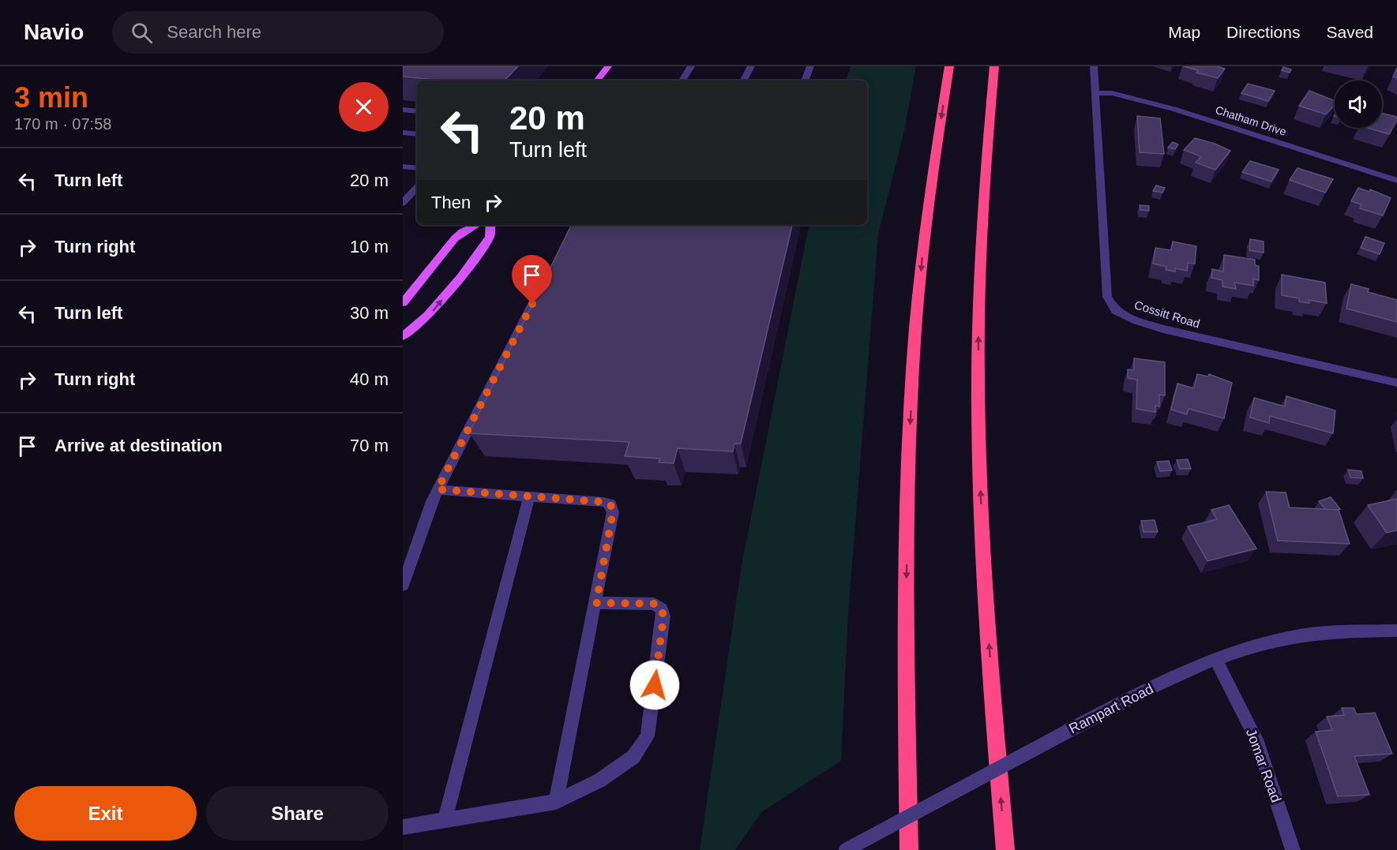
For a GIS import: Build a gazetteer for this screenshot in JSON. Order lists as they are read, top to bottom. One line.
{"streets":{"street":["Chatham Drive","Cossitt Road","Rampart Road","Jomar Road"]},"crossings":[["Chatham Drive","Cossitt Road"],["Rampart Road","Jomar Road"]],"page":{"header":"Navio","search":"Search here","nav":["Map","Directions","Saved"],"heading":["3 min","170 m · 07:58"],"turn":["20 m","Turn left"],"list":[{"name":"Turn left","value":"20 m"},{"name":"Turn right","value":"10 m"},{"name":"Turn left","value":"30 m"},{"name":"Turn right","value":"40 m"},{"name":"Arrive at destination","value":"70 m"}],"then":"Then","buttons":["Exit","Share"]}}
